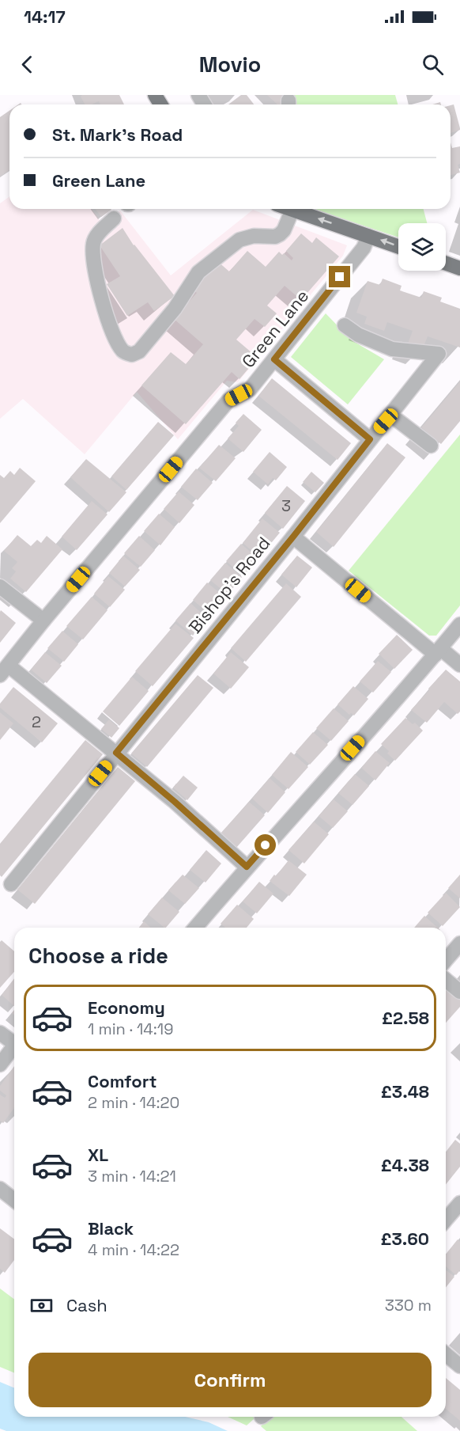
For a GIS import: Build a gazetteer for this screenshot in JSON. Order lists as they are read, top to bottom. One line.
{"streets":{"street":["Green Lane","Bishop's Road"]},"house_numbers":["3","2"],"page":{"status":"14:17","header":"Movio","banner":["St. Mark's Road","Green Lane"],"heading":"Choose a ride","list":[{"name":"Economy","note":"1 min · 14:19","value":"£2.58"},{"name":"Comfort","note":"2 min · 14:20","value":"£3.48"},{"name":"XL","note":"3 min · 14:21","value":"£4.38"},{"name":"Black","note":"4 min · 14:22","value":"£3.60"}],"pay":["Cash","330 m"],"buttons":"Confirm"}}
